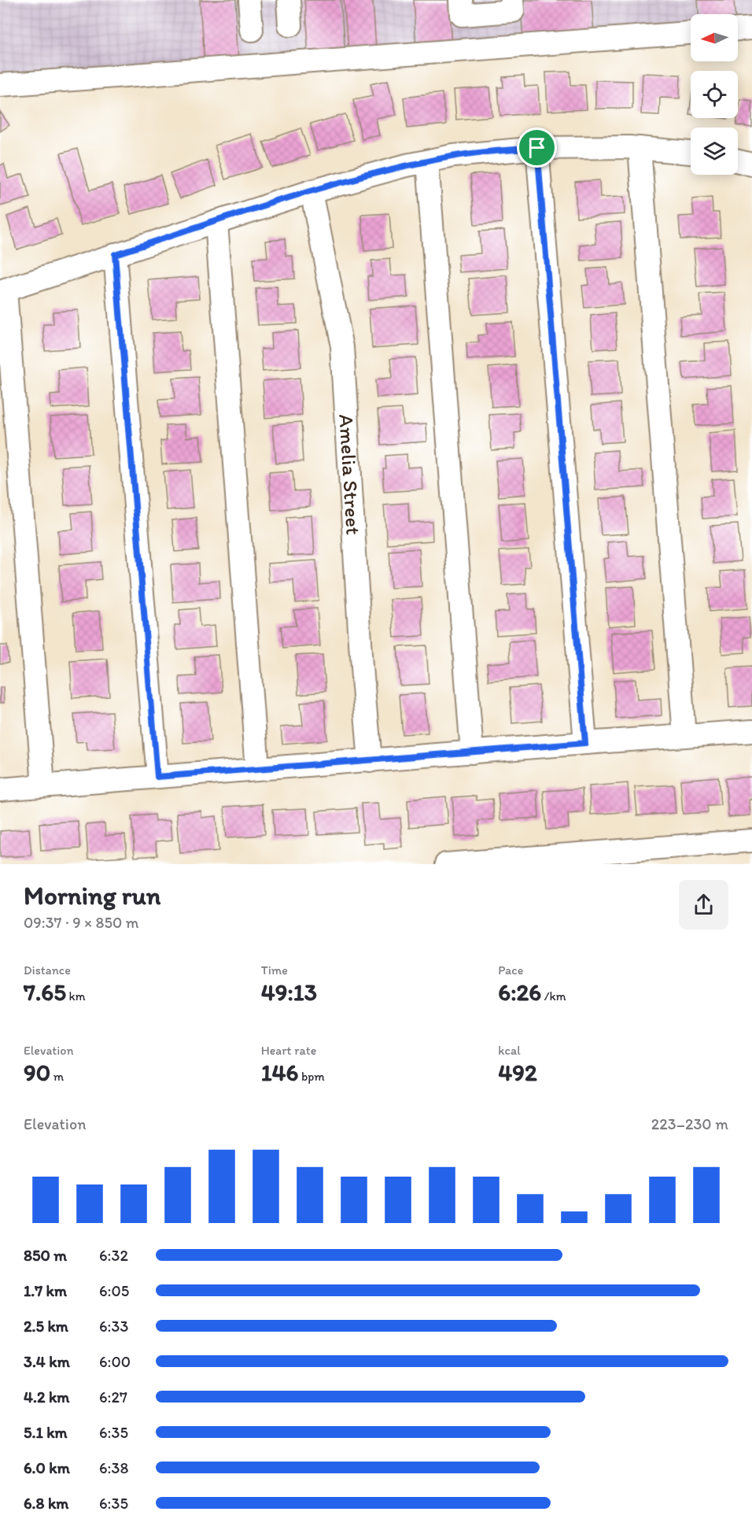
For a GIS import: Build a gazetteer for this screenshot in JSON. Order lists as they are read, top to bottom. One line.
{"streets":{"street":["Amelia Street"]},"north":"left","page":{"heading":["Morning run","09:37 · 9 × 850 m"],"stats":[["Distance","7.65 km"],["Time","49:13"],["Pace","6:26 /km"],["Elevation","90 m"],["Heart rate","146 bpm"],["kcal","492"]],"chart":["Elevation","223–230 m"],"list":[{"name":"850 m","note":"6:32"},{"name":"1.7 km","note":"6:05"},{"name":"2.5 km","note":"6:33"},{"name":"3.4 km","note":"6:00"},{"name":"4.2 km","note":"6:27"},{"name":"5.1 km","note":"6:35"},{"name":"6.0 km","note":"6:38"},{"name":"6.8 km","note":"6:35"}]}}
